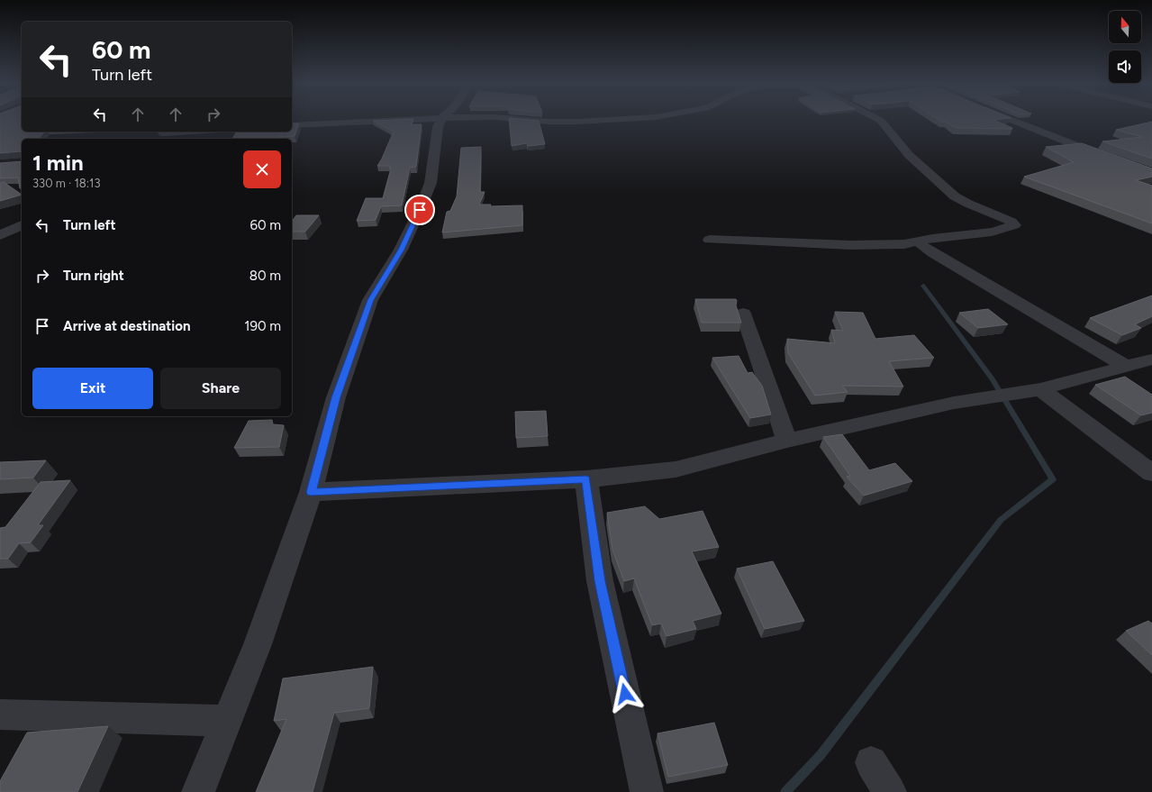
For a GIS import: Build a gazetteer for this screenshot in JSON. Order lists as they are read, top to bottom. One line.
{"north":"top","page":{"turn":["60 m","Turn left"],"heading":["1 min","330 m · 18:13"],"list":[{"name":"Turn left","value":"60 m"},{"name":"Turn right","value":"80 m"},{"name":"Arrive at destination","value":"190 m"}],"buttons":["Exit","Share"]}}
